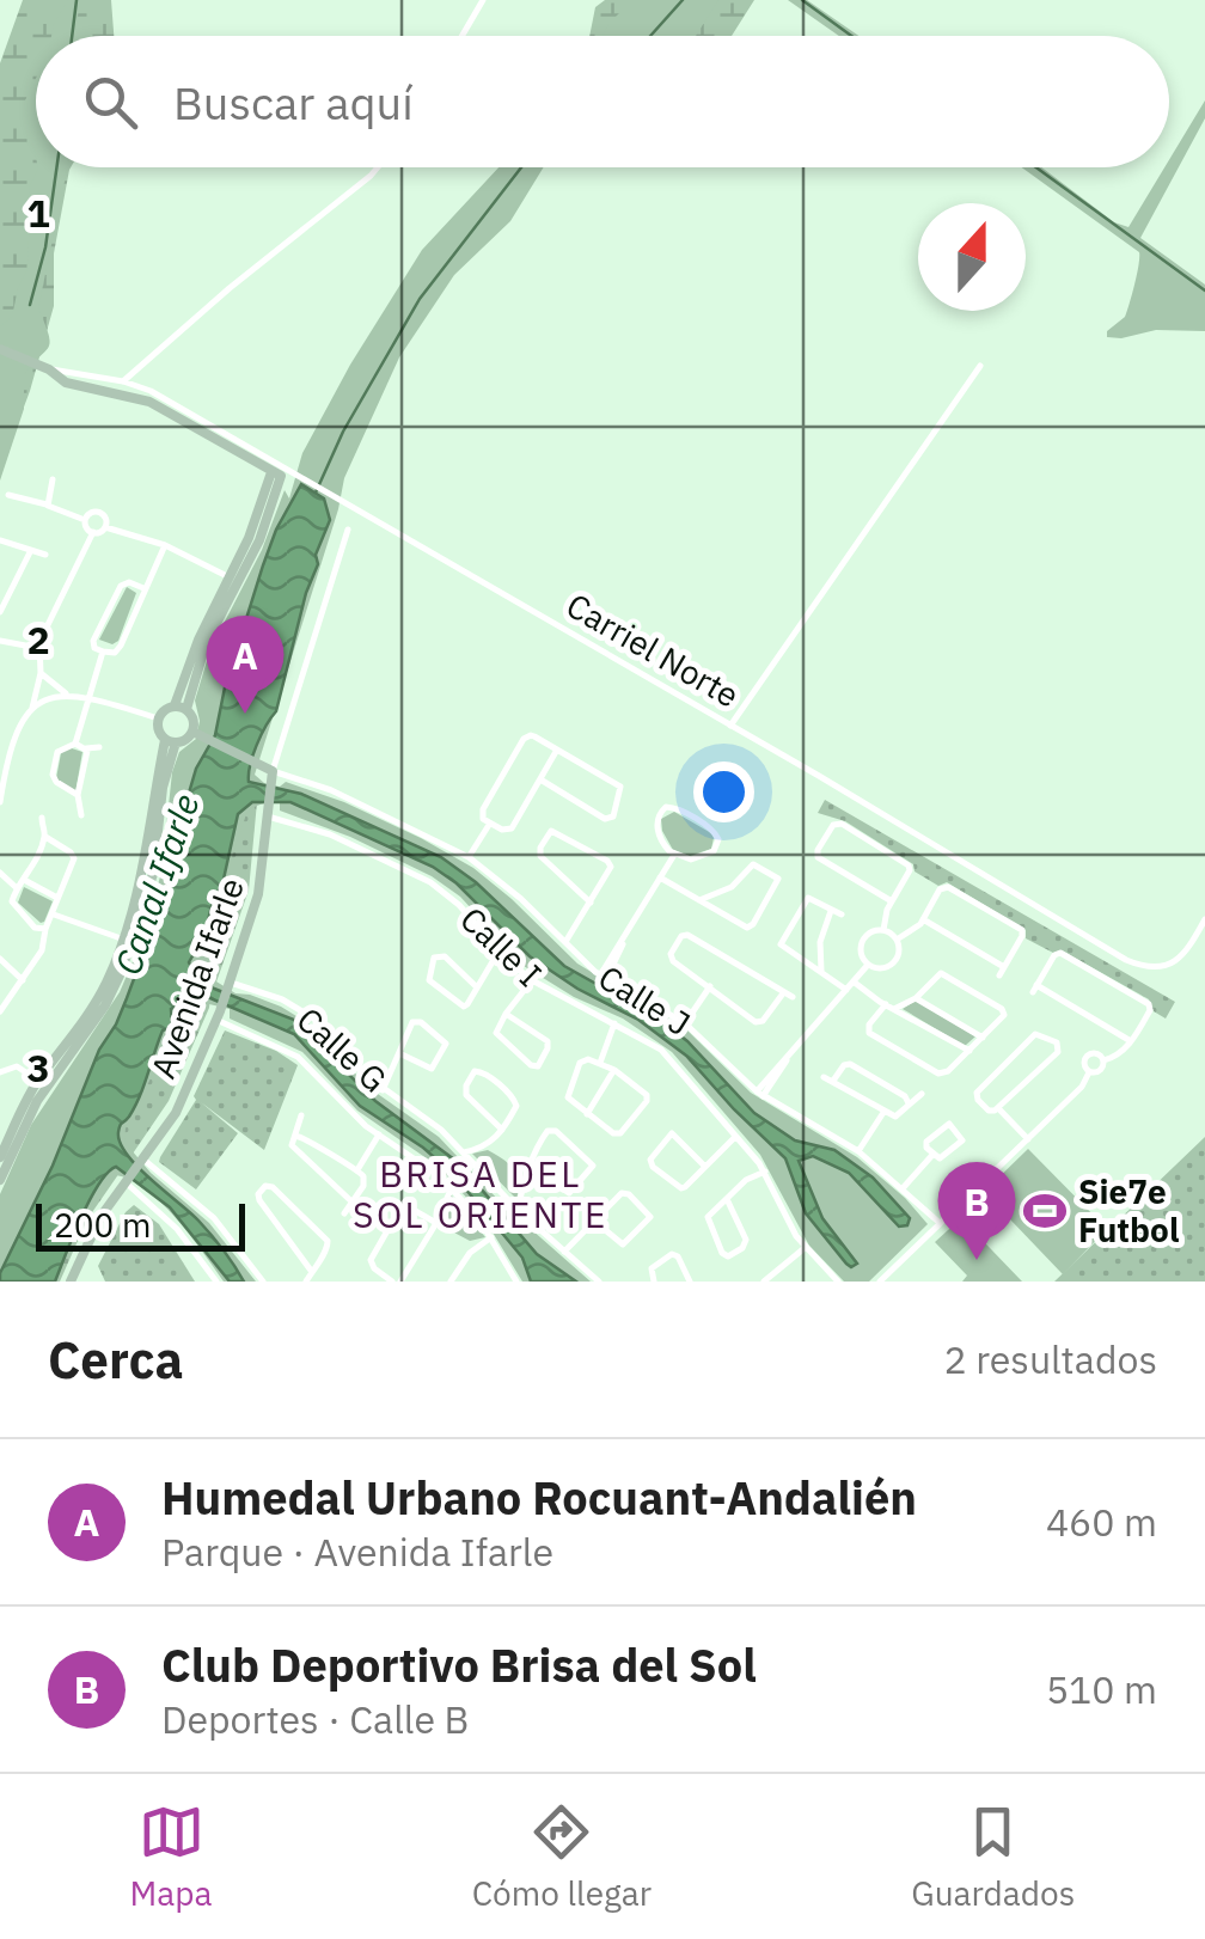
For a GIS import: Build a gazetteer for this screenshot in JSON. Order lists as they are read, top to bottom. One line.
{"streets":{"street":["Carriel Norte","Calle I","Avenida Ifarle","Calle J","Calle G"]},"crossings":[["Calle I","Avenida Ifarle"],["Avenida Ifarle","Calle J"],["Avenida Ifarle","Calle G"]],"districts":["BRISA DEL SOL ORIENTE"],"water":["Canal Ifarle"],"places":{"sports":["Sie7e Futbol"]},"scale_bar":"200 m","north":"top","page":{"search":"Buscar aquí","pins":["A","B"],"scale":"200 m","heading":["Cerca","2 resultados"],"list":[{"mark":"A","name":"Humedal Urbano Rocuant-Andalién","note":"Parque · Avenida Ifarle","value":"460 m"},{"mark":"B","name":"Club Deportivo Brisa del Sol","note":"Deportes · Calle B","value":"510 m"}],"nav":["Mapa","Cómo llegar","Guardados"]},"grid":{"rows":["1","2","3"]}}
